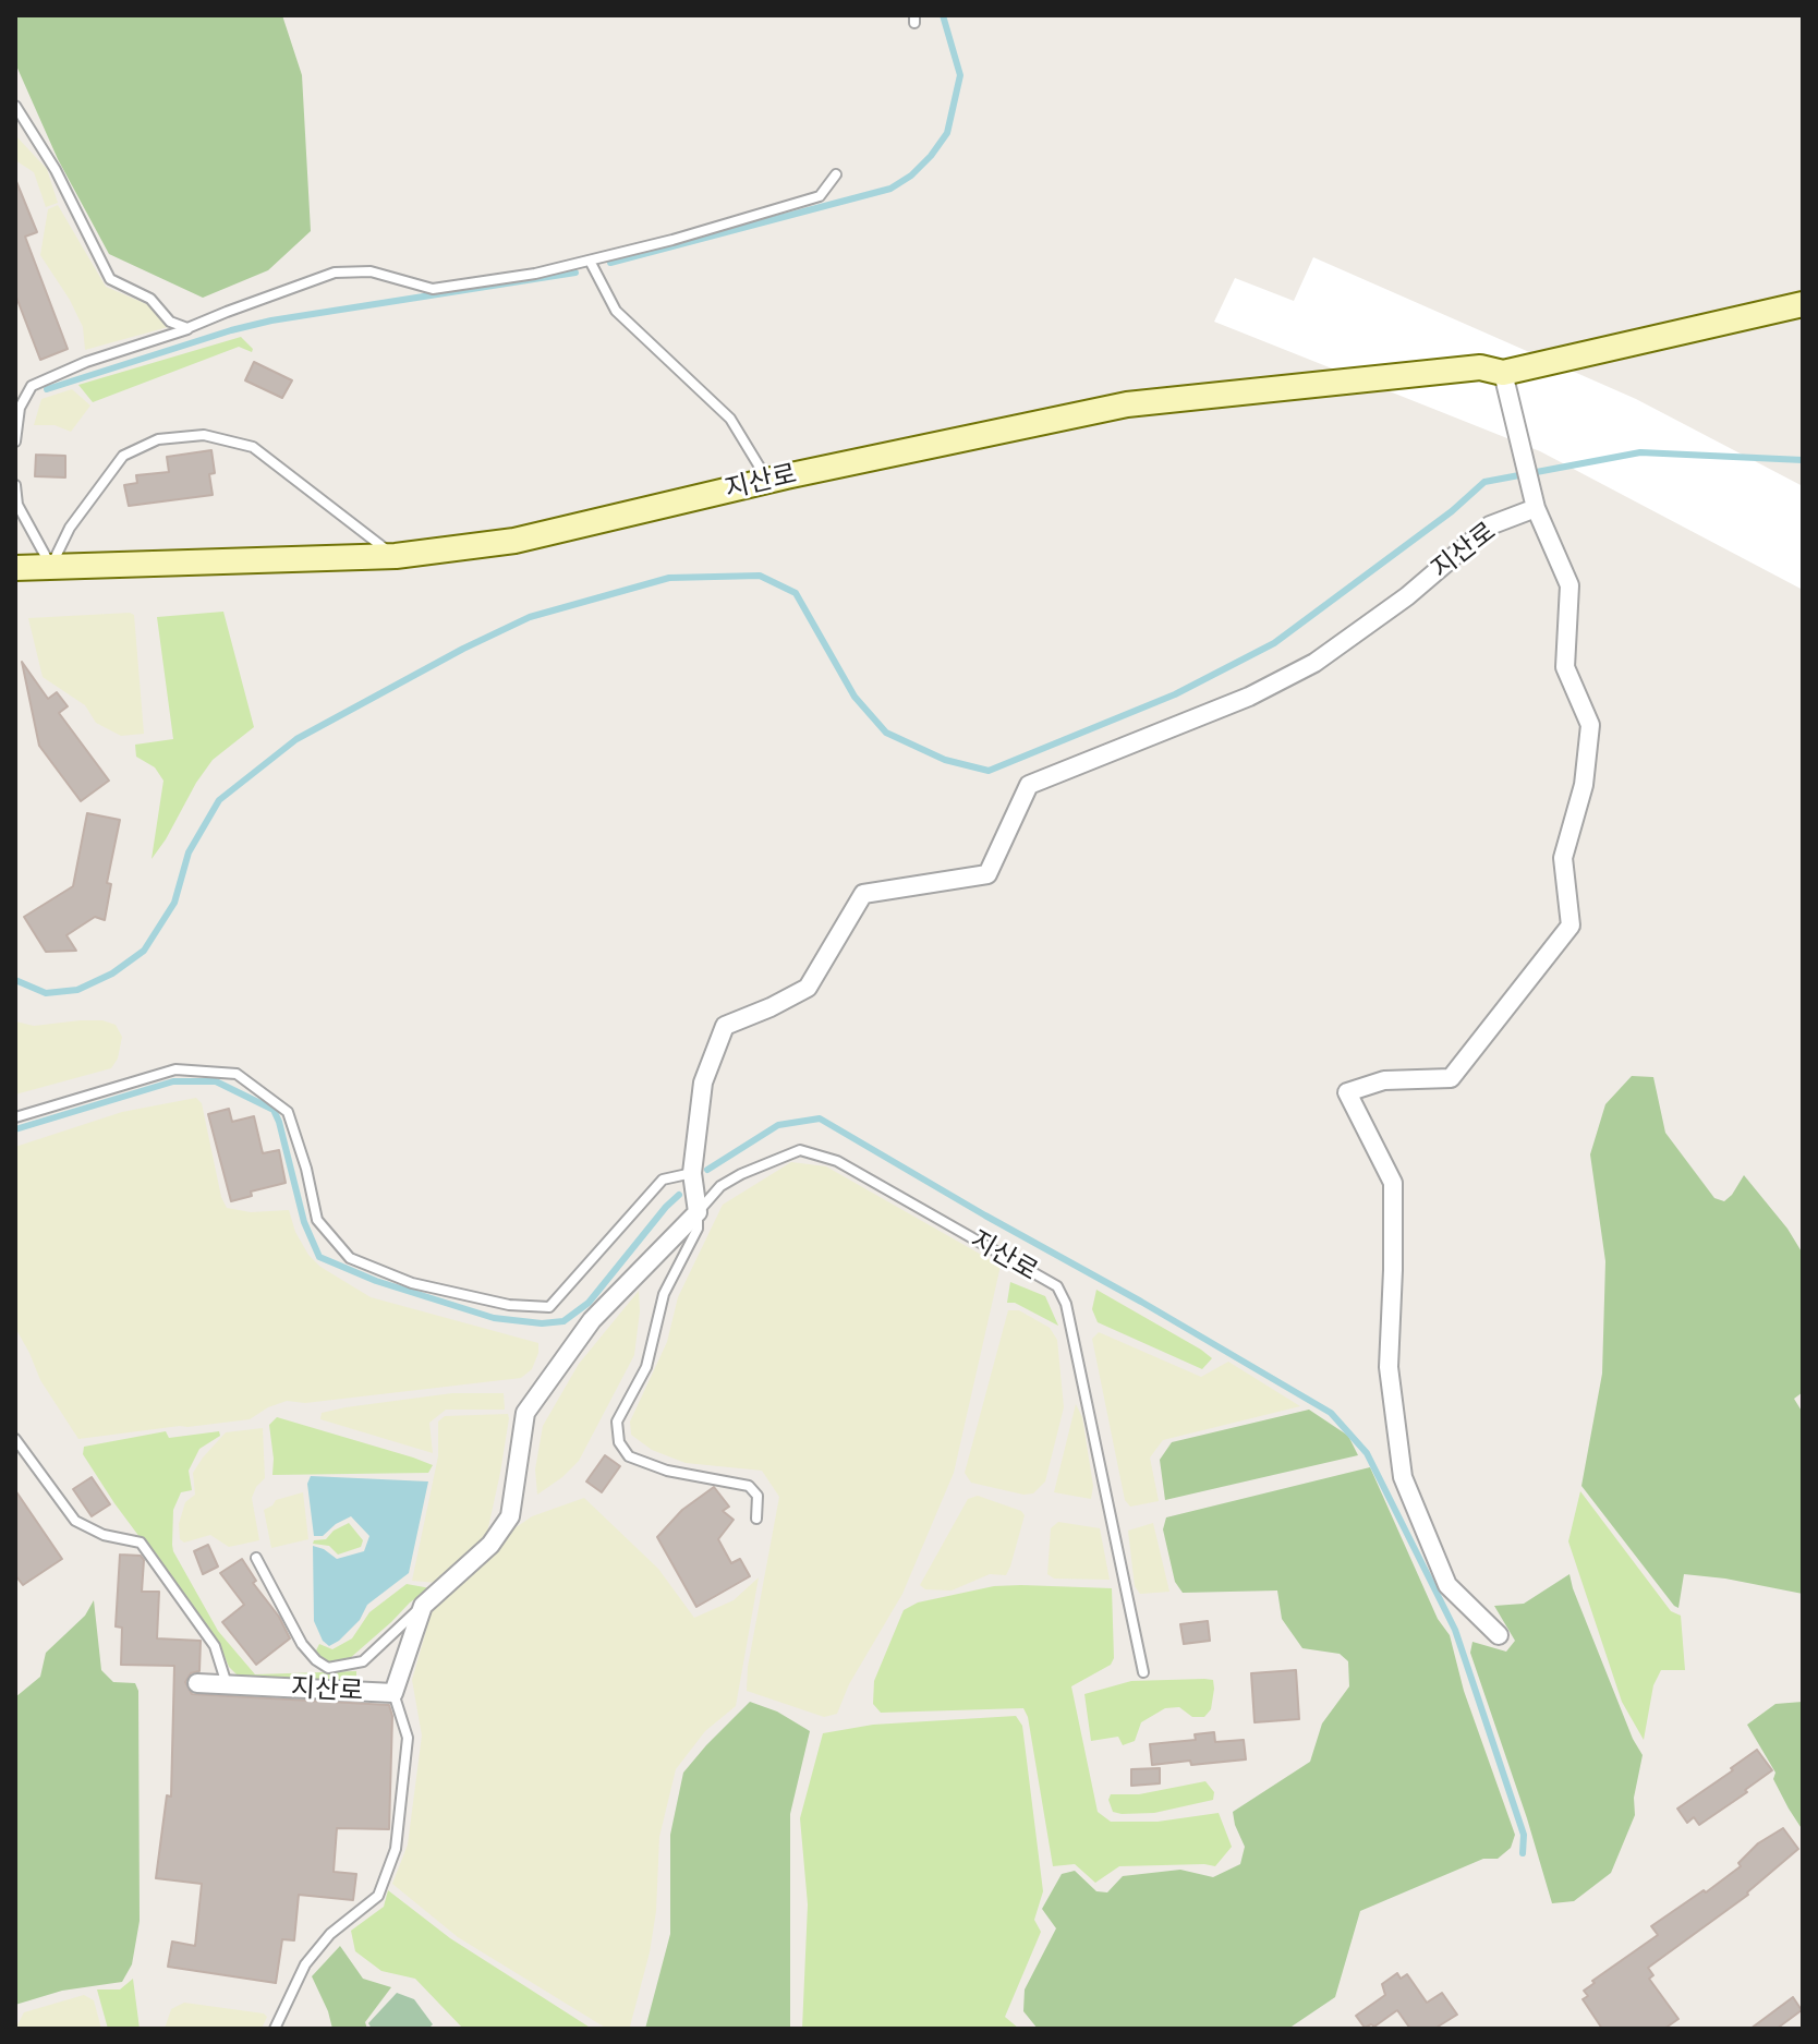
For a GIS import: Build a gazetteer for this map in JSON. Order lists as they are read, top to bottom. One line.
{"streets":{"main road":["지산로"]}}
